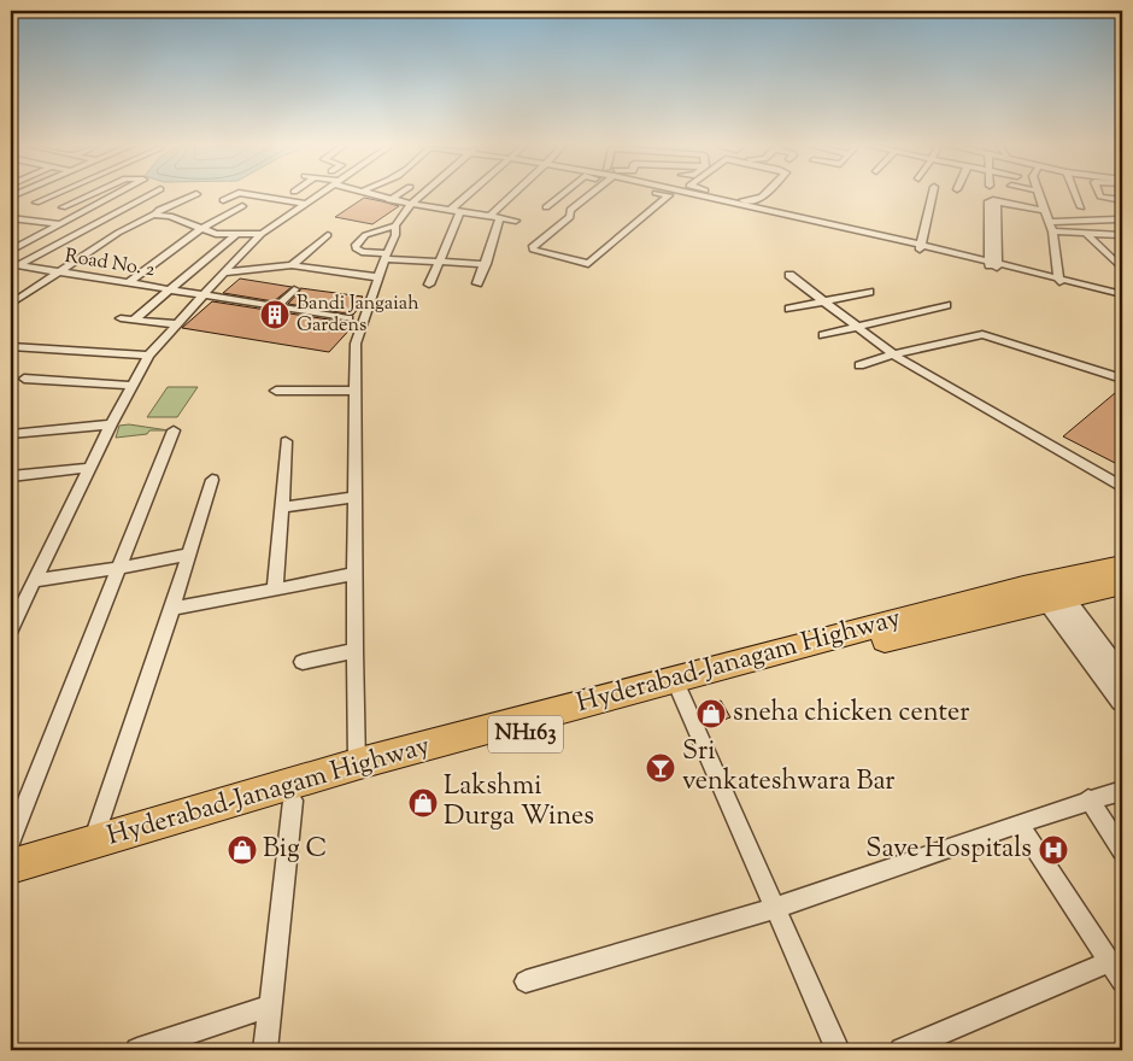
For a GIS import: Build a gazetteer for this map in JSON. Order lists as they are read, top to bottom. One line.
{"streets":{"highway":["Hyderabad-Janagam Highway","NH163"],"street":["Road No. 2"]},"places":{"building":["Bandi Jangaiah Gardens"],"shop":["sneha chicken center","Lakshmi Durga Wines","Big C"],"bar":["Sri venkateshwara Bar"],"hospital":["Save Hospitals"]}}
